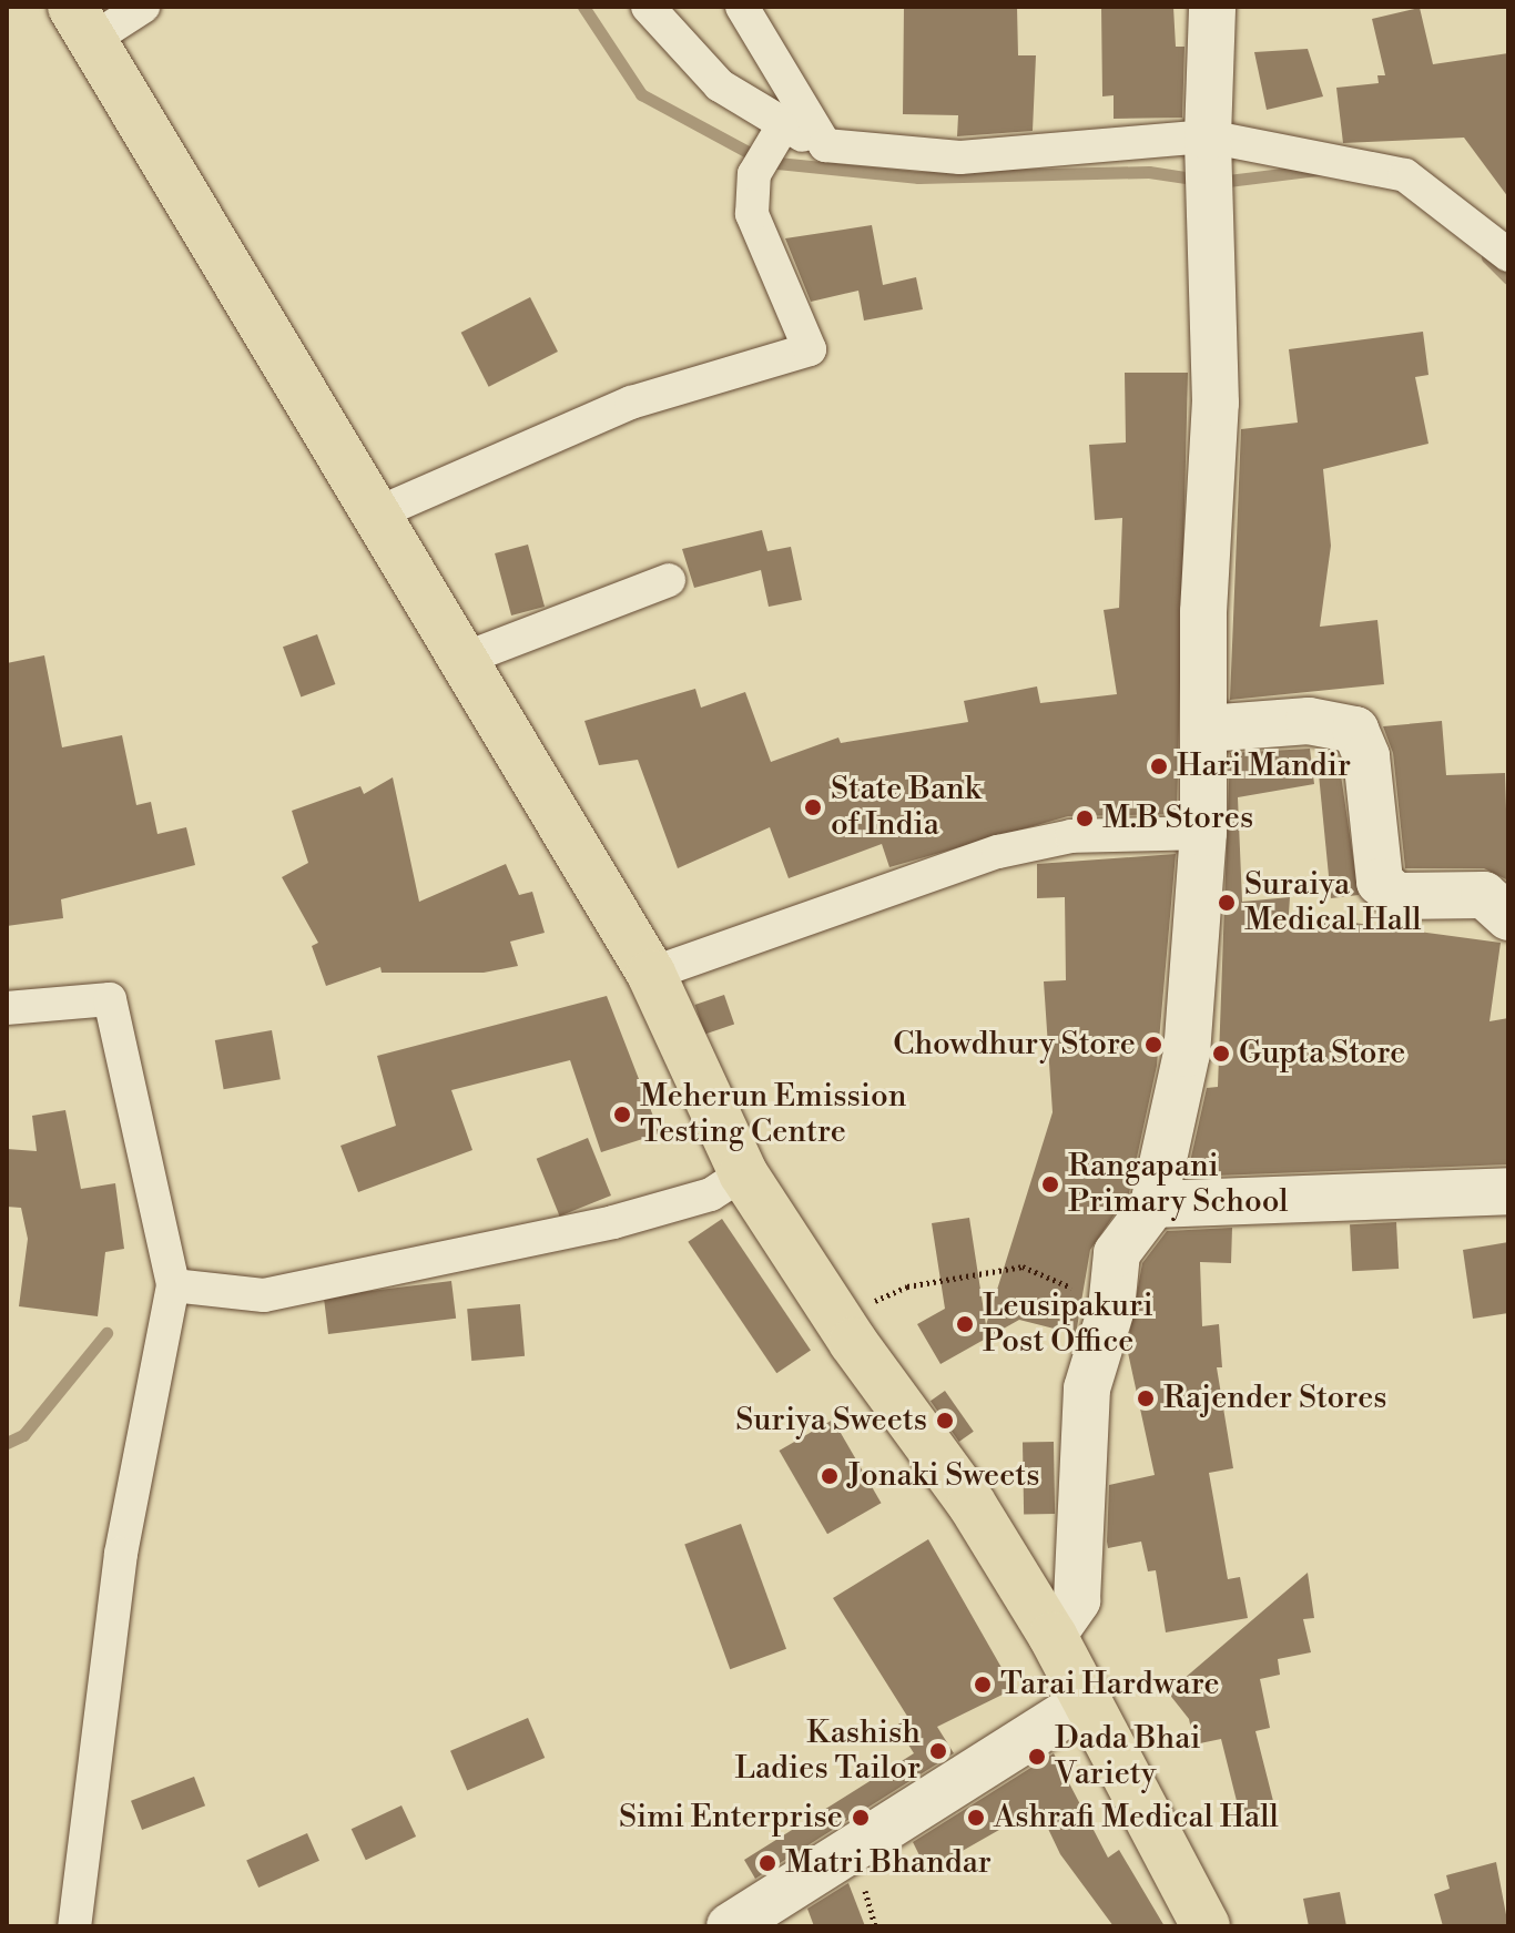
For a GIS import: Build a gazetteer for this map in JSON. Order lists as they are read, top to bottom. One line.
{"places":["Hari Mandir","State Bank of India","M.B Stores","Suraiya Medical Hall","Chowdhury Store","Gupta Store","Meherun Emission Testing Centre","Rangapani Primary School","Leusipakuri Post Office","Rajender Stores","Suriya Sweets","Jonaki Sweets","Tarai Hardware","Kashish Ladies Tailor","Dada Bhai Variety","Simi Enterprise","Ashrafi Medical Hall","Matri Bhandar"]}
